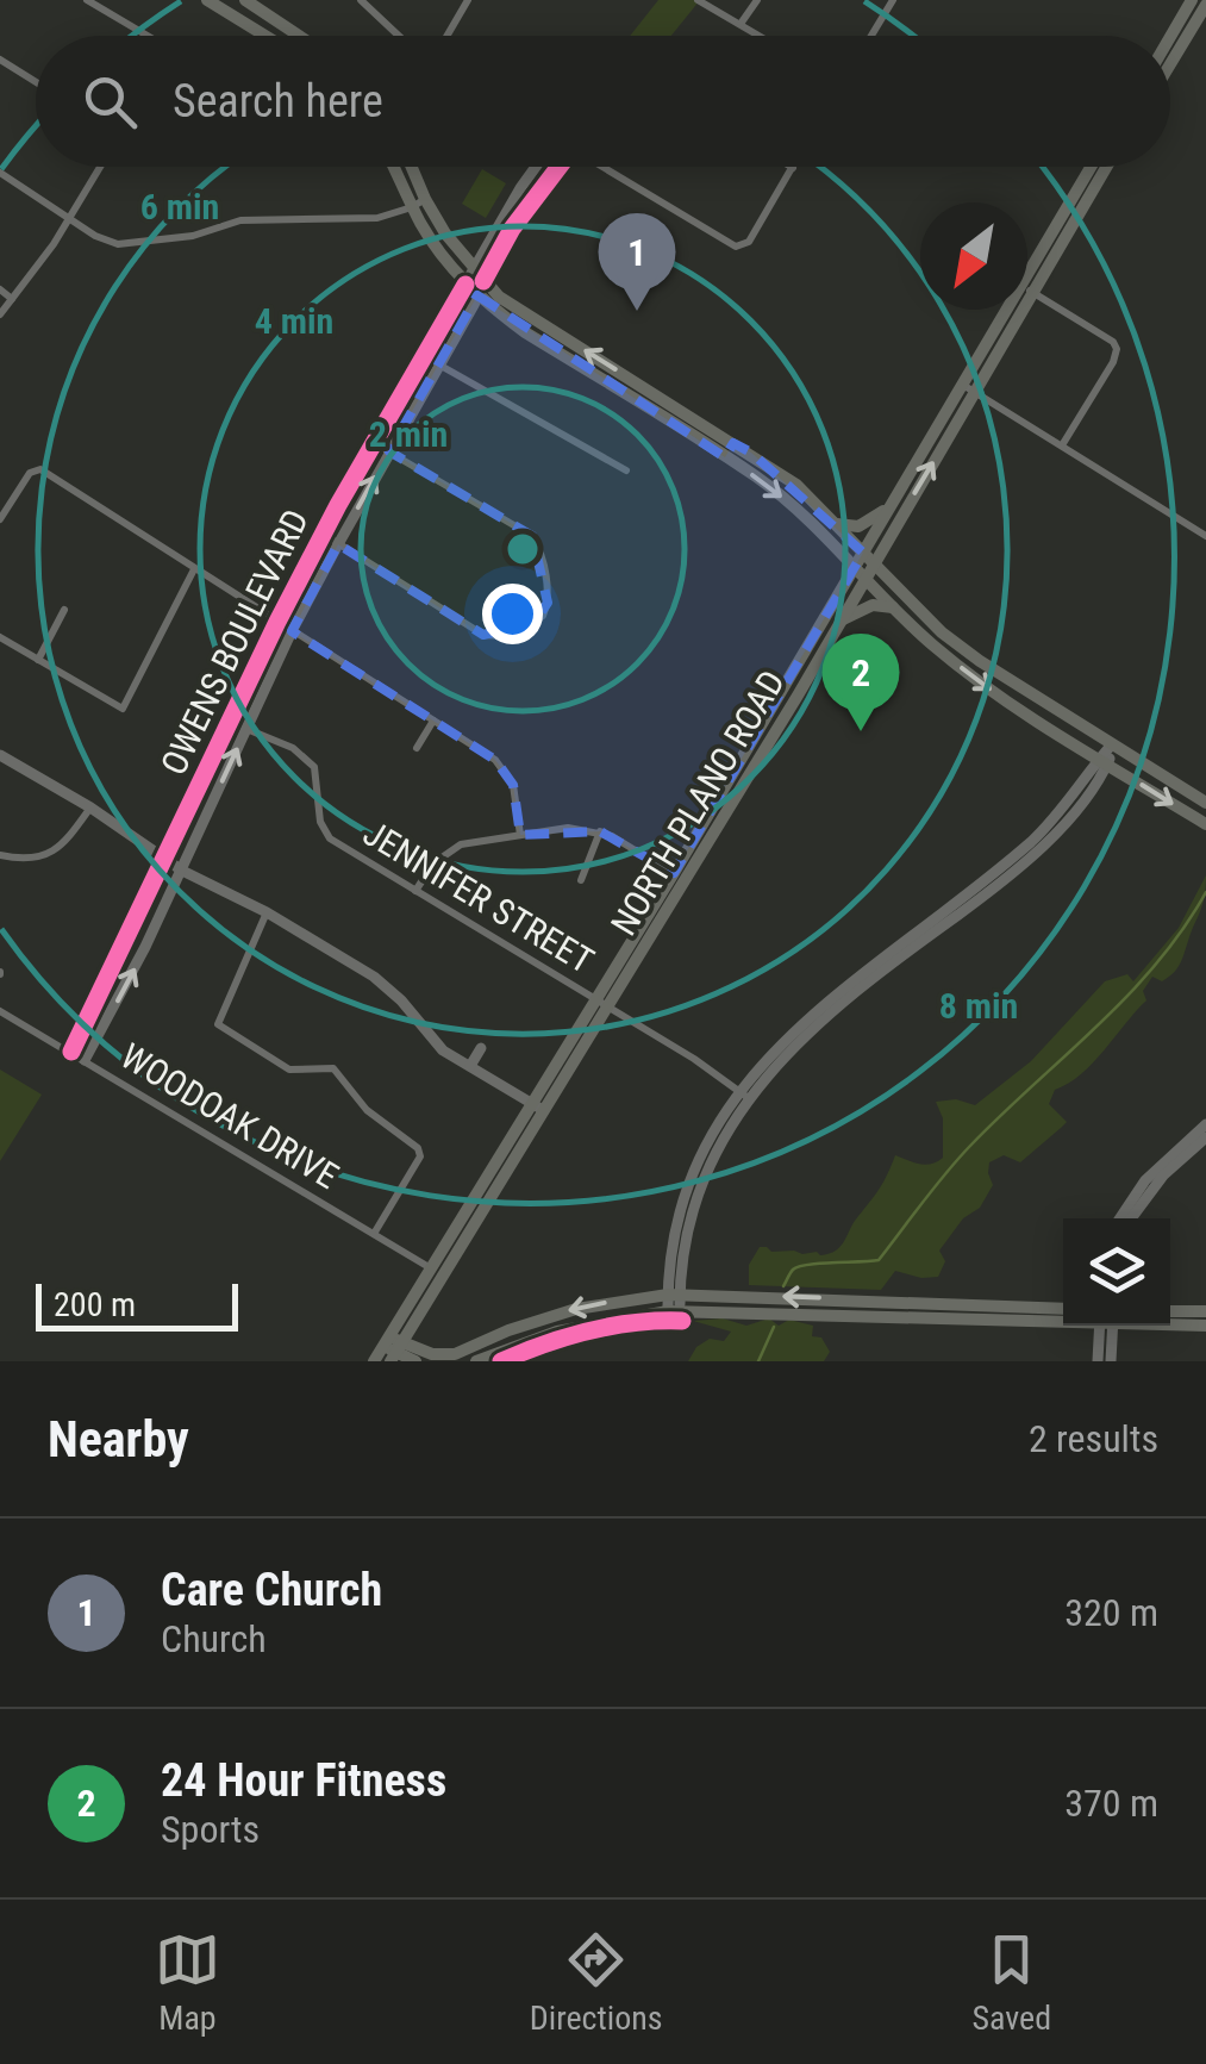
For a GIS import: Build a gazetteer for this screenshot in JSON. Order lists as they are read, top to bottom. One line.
{"streets":{"main road":["NORTH PLANO ROAD"],"street":["OWENS BOULEVARD","JENNIFER STREET","WOODOAK DRIVE"]},"crossings":[["OWENS BOULEVARD","JENNIFER STREET"],["OWENS BOULEVARD","WOODOAK DRIVE"],["NORTH PLANO ROAD","JENNIFER STREET"],["NORTH PLANO ROAD","WOODOAK DRIVE"]],"scale_bar":"200 m","north":"bottom left","page":{"search":"Search here","pins":["1","2"],"scale":"200 m","heading":["Nearby","2 results"],"list":[{"mark":"1","name":"Care Church","note":"Church","value":"320 m"},{"mark":"2","name":"24 Hour Fitness","note":"Sports","value":"370 m"}],"nav":["Map","Directions","Saved"]},"rings":["6 min","4 min","2 min","8 min"]}
